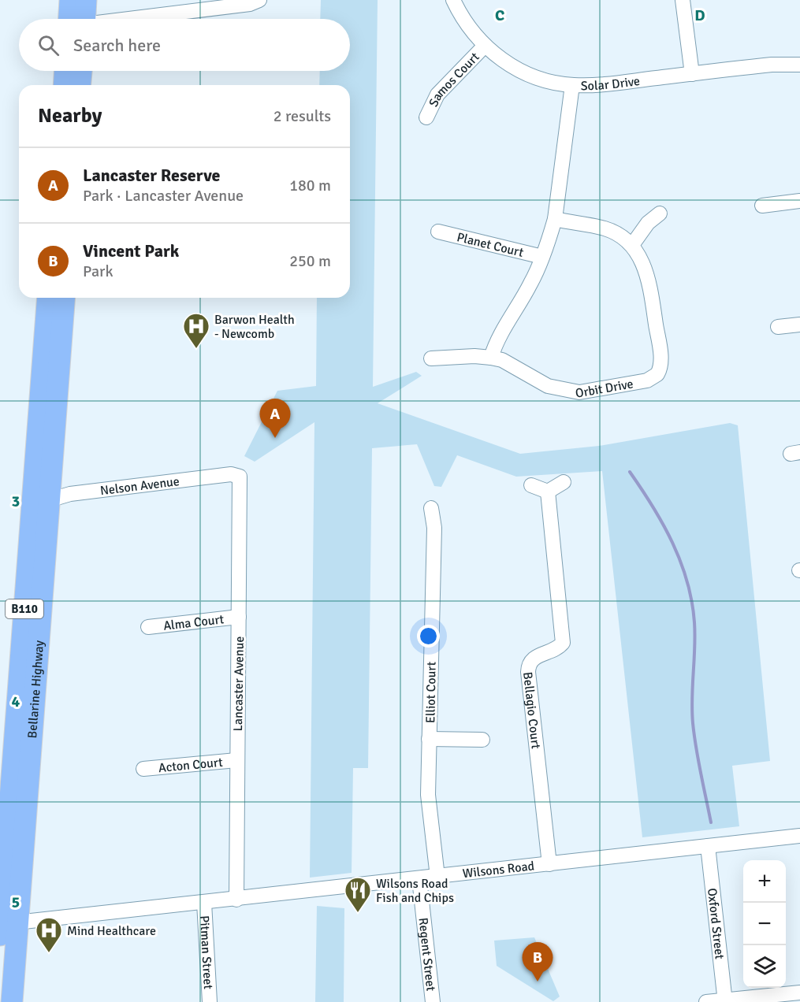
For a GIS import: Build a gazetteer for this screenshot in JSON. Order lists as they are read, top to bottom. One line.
{"streets":{"highway":["B110","Bellarine Highway"],"street":["Samos Court","Solar Drive","Planet Court","Orbit Drive","Nelson Avenue","Alma Court","Lancaster Avenue","Elliot Court","Bellagio Court","Acton Court","Wilsons Road","Oxford Street","Pitman Street","Regent Street"]},"crossings":[["Samos Court","Solar Drive"],["Nelson Avenue","Lancaster Avenue"],["Nelson Avenue","Bellarine Highway"],["Alma Court","Lancaster Avenue"],["Lancaster Avenue","Acton Court"],["Lancaster Avenue","Wilsons Road"],["Bellarine Highway","Wilsons Road"],["Elliot Court","Wilsons Road"],["Bellagio Court","Wilsons Road"],["Wilsons Road","Oxford Street"],["Wilsons Road","Pitman Street"],["Wilsons Road","Regent Street"]],"places":{"hospital":["Barwon Health - Newcomb","Mind Healthcare"],"restaurant":["Wilsons Road Fish and Chips"]},"page":{"search":"Search here","heading":["Nearby","2 results"],"list":[{"mark":"A","name":"Lancaster Reserve","note":"Park · Lancaster Avenue","value":"180 m"},{"mark":"B","name":"Vincent Park","note":"Park","value":"250 m"}],"pins":["A","B"],"map_buttons":["+","−"]},"grid":{"columns":["C","D"],"rows":["3","4","5"]}}
